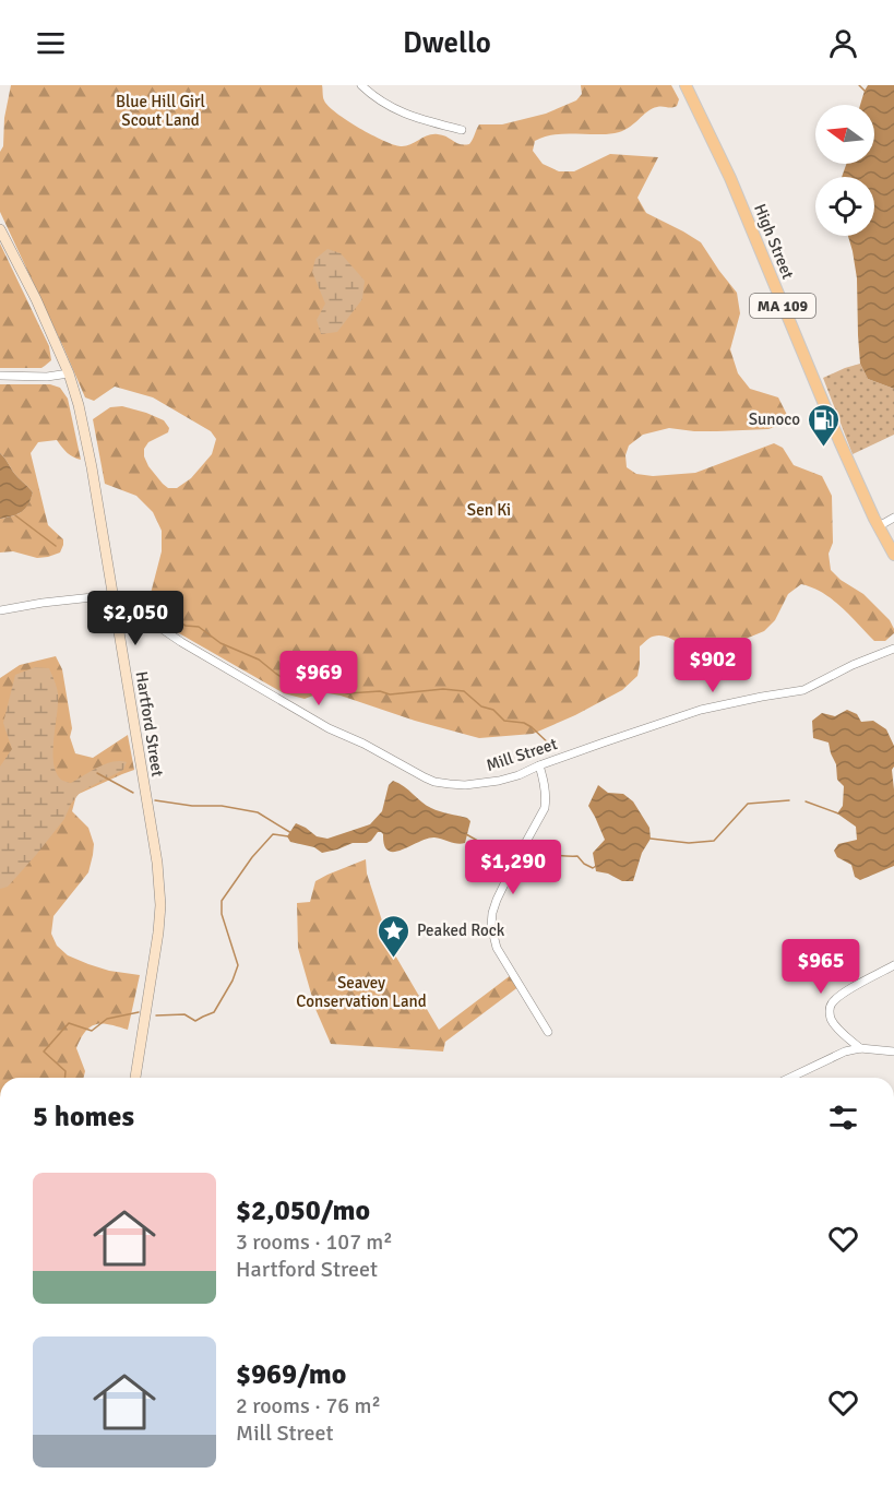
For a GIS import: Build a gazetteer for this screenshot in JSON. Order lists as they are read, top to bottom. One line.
{"streets":{"main road":["High Street","MA 109"],"street":["Hartford Street","Mill Street"]},"crossings":[["Hartford Street","Mill Street"]],"parks":["Blue Hill Girl Scout Land","Sen Ki","Seavey Conservation Land"],"places":{"fuel station":["Sunoco"],"place":["Peaked Rock"]},"north":"left","page":{"header":"Dwello","price":["$2,050","$902","$969","$1,290","$965"],"heading":"5 homes","list":[{"name":"$2,050/mo","note":"3 rooms · 107 m² · Hartford Street"},{"name":"$969/mo","note":"2 rooms · 76 m² · Mill Street"}]}}
